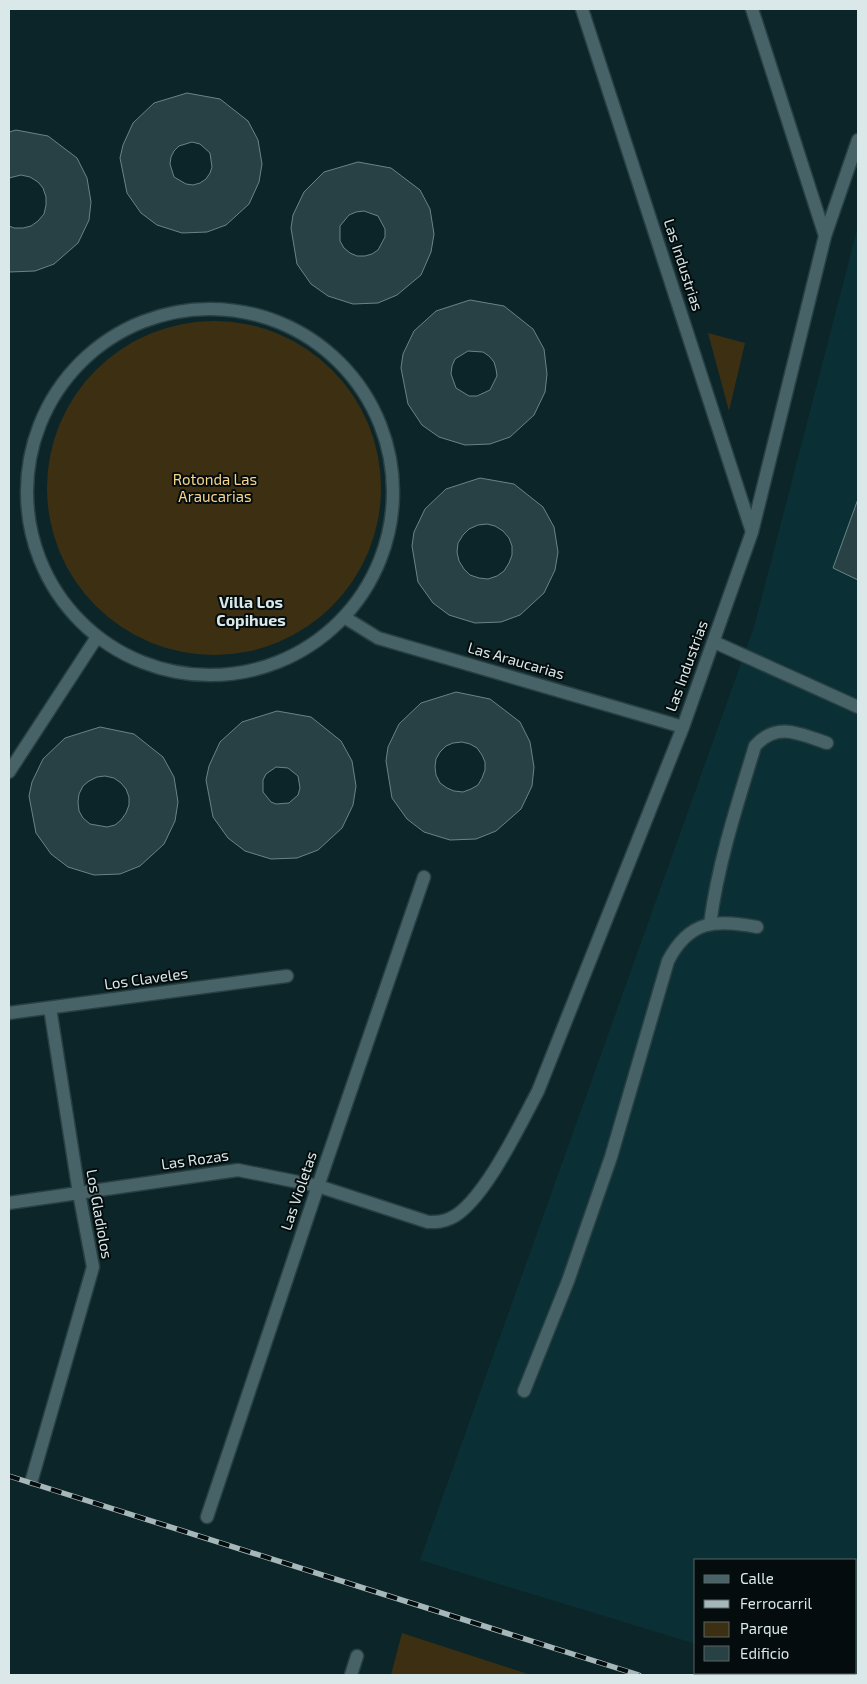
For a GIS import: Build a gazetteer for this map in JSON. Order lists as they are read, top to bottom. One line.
{"streets":{"street":["Las Industrias","Las Araucarias","Los Claveles","Las Rozas","Las Violetas","Los Gladiolos"]},"crossings":[["Las Industrias","Las Araucarias"],["Las Industrias","Las Rozas"],["Los Claveles","Los Gladiolos"],["Las Rozas","Las Violetas"],["Las Rozas","Los Gladiolos"]],"districts":["Villa Los Copihues"],"parks":["Rotonda Las Araucarias"],"legend":["Calle","Ferrocarril","Parque","Edificio"]}
